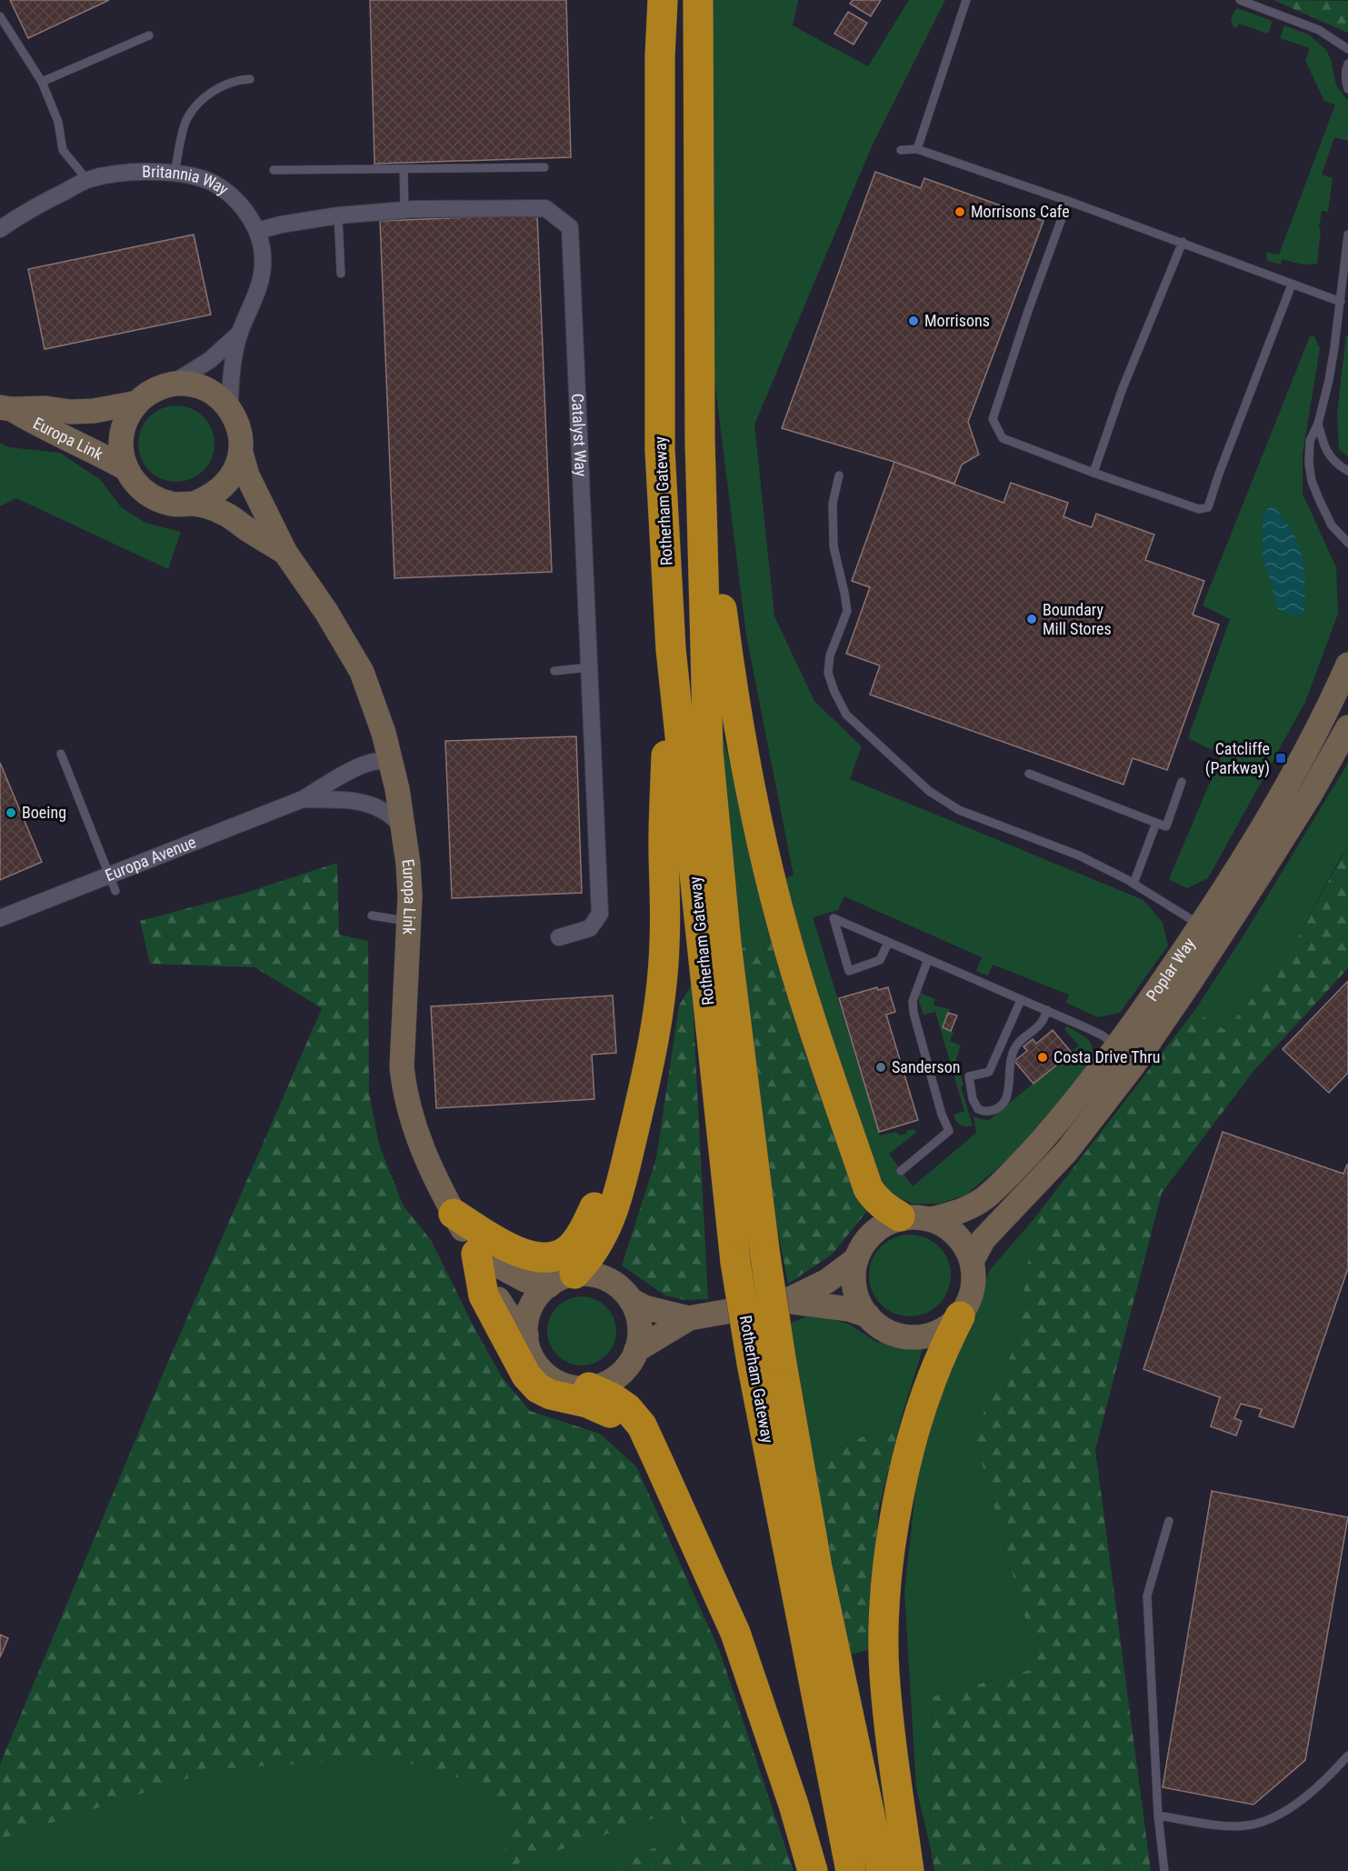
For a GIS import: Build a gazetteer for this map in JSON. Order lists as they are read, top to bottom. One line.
{"streets":{"highway":["Rotherham Gateway"],"main road":["Europa Link","Poplar Way"],"street":["Britannia Way","Catalyst Way","Europa Avenue"]},"crossings":[["Britannia Way","Catalyst Way"],["Britannia Way","Europa Link"],["Europa Link","Europa Avenue"]],"places":{"other":["Morrisons Cafe","Morrisons","Boundary Mill Stores","Boeing","Costa Drive Thru","Sanderson"],"transit":["Catcliffe (Parkway)"]}}
